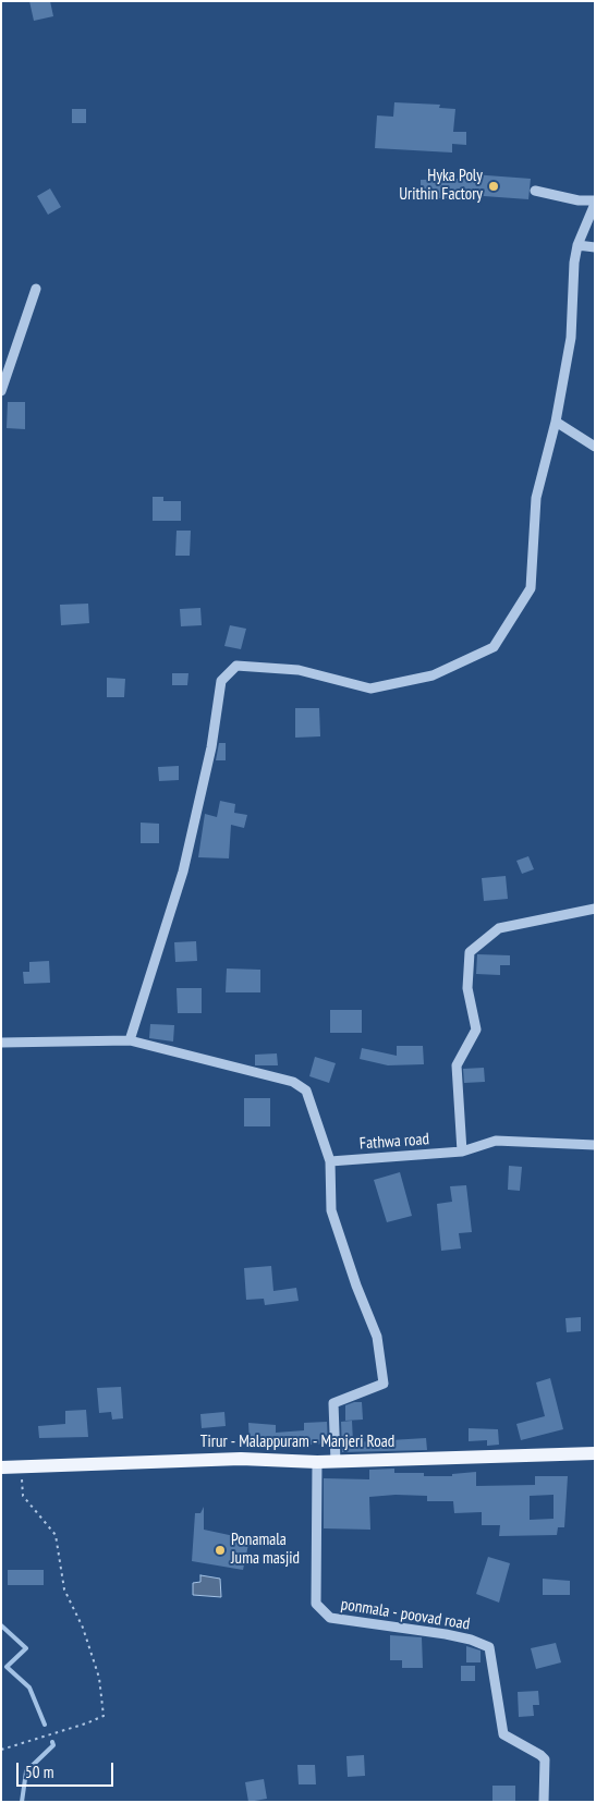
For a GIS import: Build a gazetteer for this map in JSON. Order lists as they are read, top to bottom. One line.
{"streets":{"main road":["Tirur - Malappuram - Manjeri Road"],"street":["Fathwa road","ponmala - poovad road"]},"crossings":[["Tirur - Malappuram - Manjeri Road","ponmala - poovad road"]],"places":["Hyka Poly Urithin Factory","Ponamala Juma masjid"],"scale_bar":"50 m"}
